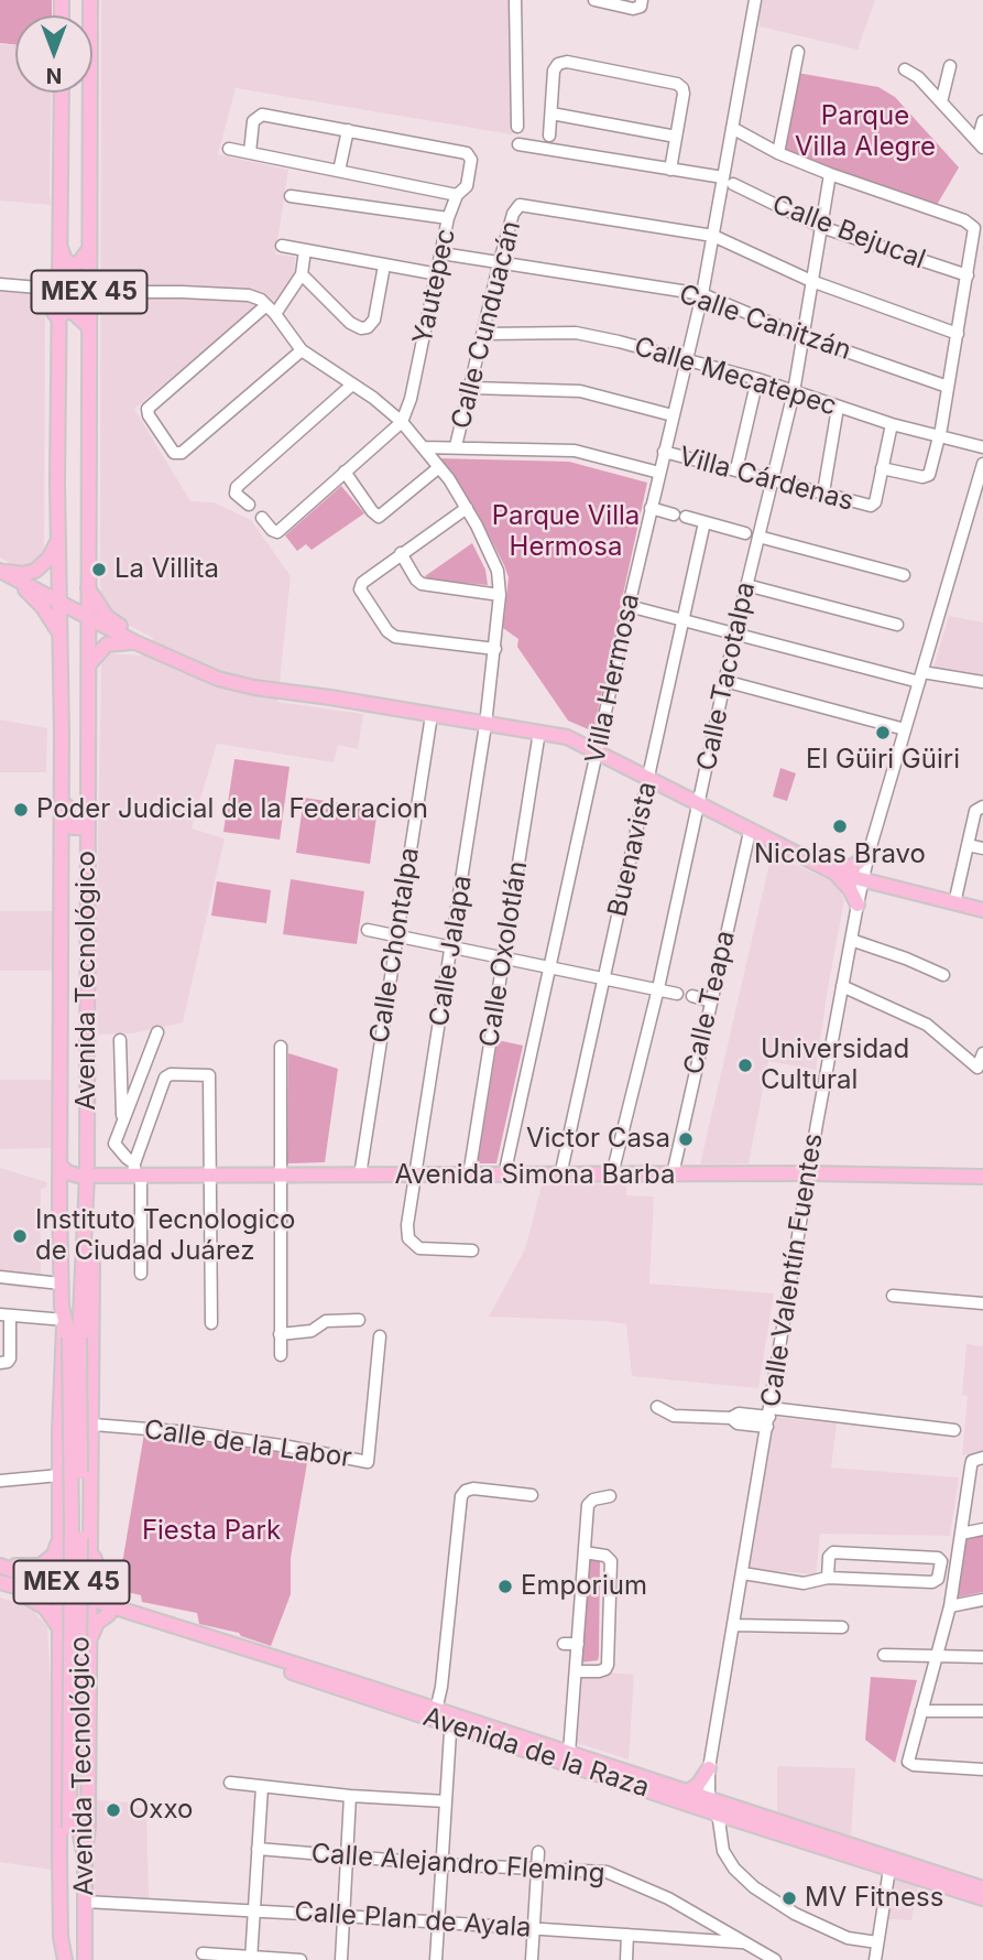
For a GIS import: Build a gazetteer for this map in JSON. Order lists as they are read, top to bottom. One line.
{"streets":{"main road":["MEX 45","Avenida Tecnológico","Avenida Simona Barba","Avenida de la Raza"],"street":["Calle Bejucal","Yautepec","Calle Canitzán","Calle Cunduacán","Calle Mecatepec","Villa Cárdenas","Calle Tacotalpa","Villa Hermosa","Buenavista","Calle Chontalpa","Calle Jalapa","Calle Oxolotlán","Calle Teapa","Calle Valentín Fuentes","Calle de la Labor","Calle Alejandro Fleming","Calle Plan de Ayala"]},"crossings":[["Calle Bejucal","Calle Tacotalpa"],["Calle Bejucal","Villa Hermosa"],["Yautepec","Calle Canitzán"],["Yautepec","Calle Jalapa"],["Calle Canitzán","Calle Cunduacán"],["Calle Canitzán","Calle Tacotalpa"],["Calle Canitzán","Villa Hermosa"],["Calle Cunduacán","Calle Mecatepec"],["Calle Cunduacán","Villa Hermosa"],["Calle Mecatepec","Calle Tacotalpa"],["Calle Mecatepec","Villa Hermosa"],["Villa Cárdenas","Calle Tacotalpa"],["Villa Cárdenas","Villa Hermosa"],["Calle Tacotalpa","Avenida Simona Barba"],["Villa Hermosa","Avenida Simona Barba"],["Buenavista","Avenida Simona Barba"],["Calle Chontalpa","Avenida Simona Barba"],["Calle Jalapa","Avenida Simona Barba"],["Calle Oxolotlán","Avenida Simona Barba"],["Avenida Tecnológico","Avenida Simona Barba"],["Avenida Tecnológico","Calle Plan de Ayala"],["Calle Teapa","Avenida Simona Barba"],["Avenida Simona Barba","Calle Valentín Fuentes"],["Calle Valentín Fuentes","Avenida de la Raza"],["Calle Alejandro Fleming","Calle Plan de Ayala"]],"parks":["Parque Villa Alegre","Parque Villa Hermosa","Fiesta Park"],"places":["La Villita","El Güiri Güiri","Poder Judicial de la Federacion","Nicolas Bravo","Universidad Cultural","Victor Casa","Instituto Tecnologico de Ciudad Juárez","Emporium","Oxxo","MV Fitness"],"north":"bottom"}
